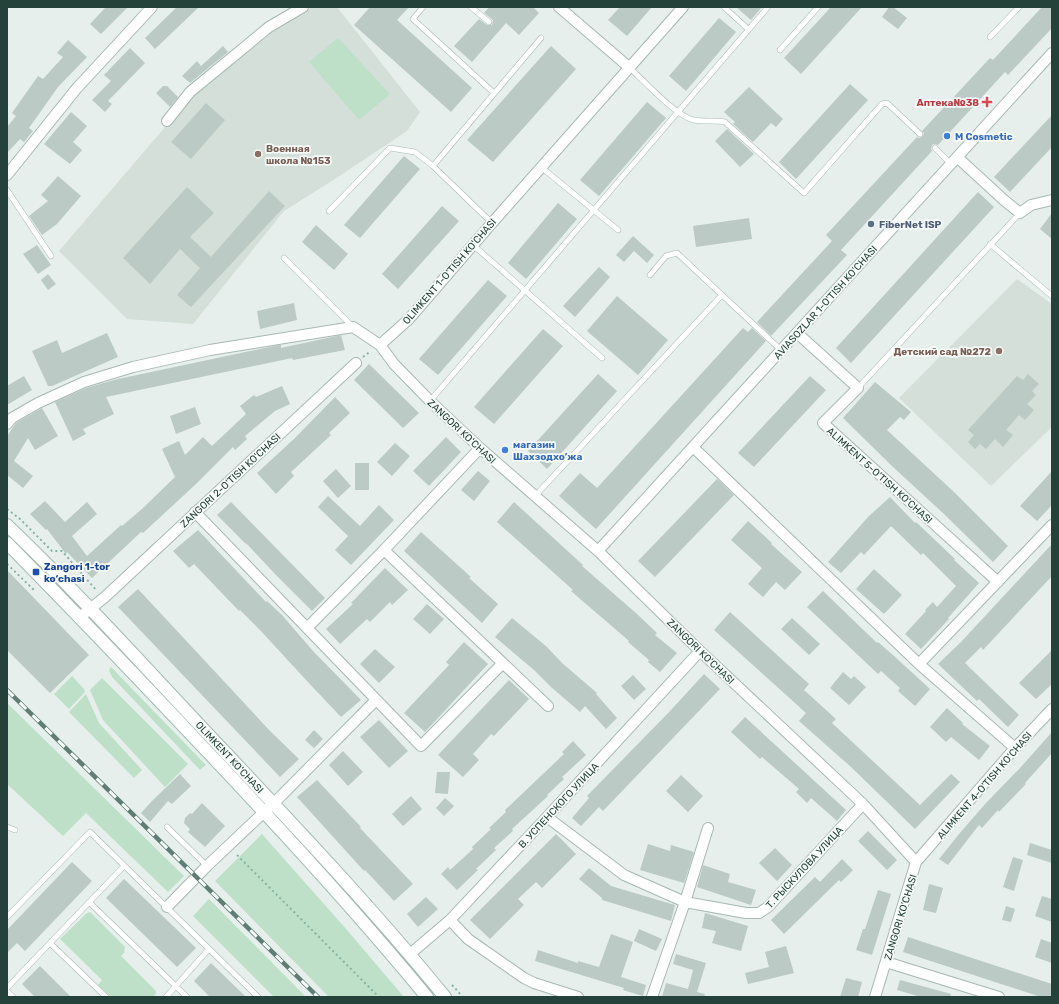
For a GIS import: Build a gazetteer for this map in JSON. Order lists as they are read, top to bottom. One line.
{"streets":{"main road":["OLIMKENT KO'CHASI"],"street":["OLIMKENT 1-O'TISH KO'CHASI","AVIASOZLAR 1-O'TISH KO'CHASI","ZANGORI KO'CHASI","ALIMKENT 5-O'TISH KO'CHASI","ZANGORI 2-O'TISH KO'CHASI","ALIMKENT 4-O'TISH KO'CHASI","В. УСПЕНСКОГО УЛИЦА","Т. РЫСКУЛОВА УЛИЦА"]},"crossings":[["OLIMKENT 1-O'TISH KO'CHASI","ZANGORI KO'CHASI"],["AVIASOZLAR 1-O'TISH KO'CHASI","ZANGORI KO'CHASI"],["ZANGORI KO'CHASI","ALIMKENT 4-O'TISH KO'CHASI"],["ZANGORI KO'CHASI","В. УСПЕНСКОГО УЛИЦА"],["ZANGORI KO'CHASI","Т. РЫСКУЛОВА УЛИЦА"],["ZANGORI 2-O'TISH KO'CHASI","OLIMKENT KO'CHASI"],["OLIMKENT KO'CHASI","В. УСПЕНСКОГО УЛИЦА"],["В. УСПЕНСКОГО УЛИЦА","Т. РЫСКУЛОВА УЛИЦА"]],"places":{"health":["Аптека№38"],"other":["M Cosmetic","Военная школа №153","FiberNet ISP","Детский сад №272","магазин Шахзодхо’жа"],"transit":["Zangori 1-tor ko‘chasi"]}}
